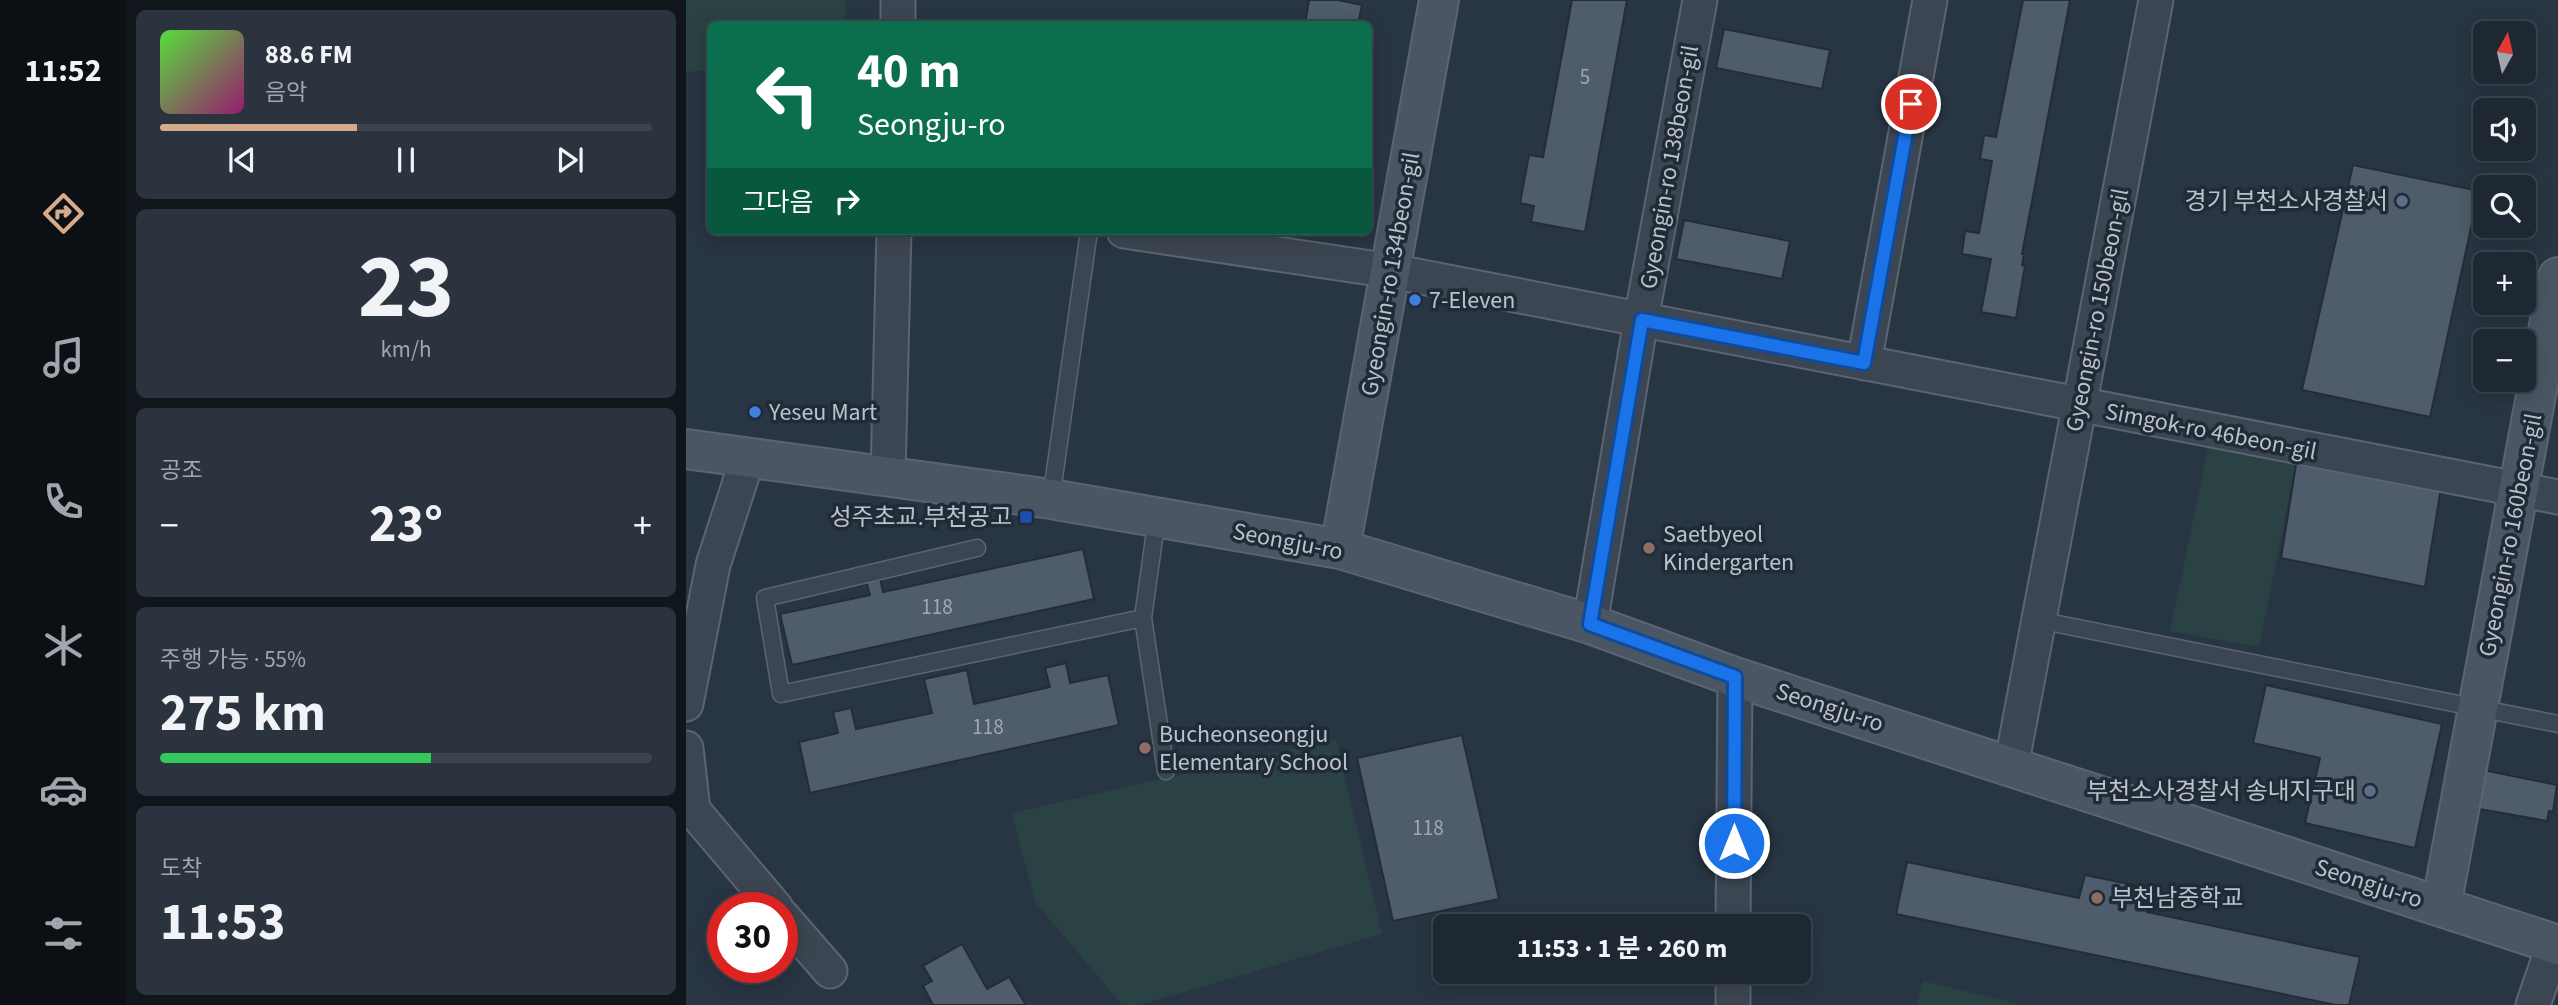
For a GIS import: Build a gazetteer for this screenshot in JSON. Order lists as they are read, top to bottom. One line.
{"streets":{"street":["Gyeongin-ro 138beon-gil","Gyeongin-ro 134beon-gil","Gyeongin-ro 150beon-gil","Simgok-ro 46beon-gil","Gyeongin-ro 160beon-gil","Seongju-ro"]},"crossings":[["Gyeongin-ro 138beon-gil","Simgok-ro 46beon-gil"],["Gyeongin-ro 138beon-gil","Seongju-ro"],["Gyeongin-ro 134beon-gil","Simgok-ro 46beon-gil"],["Gyeongin-ro 134beon-gil","Seongju-ro"],["Gyeongin-ro 150beon-gil","Simgok-ro 46beon-gil"],["Gyeongin-ro 150beon-gil","Seongju-ro"],["Simgok-ro 46beon-gil","Gyeongin-ro 160beon-gil"],["Gyeongin-ro 160beon-gil","Seongju-ro"]],"places":{"other":["경기 부천소사경찰서","7-Eleven","Yeseu Mart","Saetbyeol Kindergarten","Bucheonseongju Elementary School","부천소사경찰서 송내지구대","부천남중학교"],"transit":["성주초교.부천공고"]},"house_numbers":["5","118","118","118"],"north":"top","page":{"tabs":"11:52","map_buttons":["+","−"],"turn":["40 m","Seongju-ro"],"song":["88.6 FM","음악"],"then":"그다음","tile":[["23","km/h"],"공조",["주행 가능 · 55%","275 km"],["도착","11:53"]],"heat":["−","23°","+"],"limit":"30","trip":"11:53 · 1 분 · 260 m"}}
